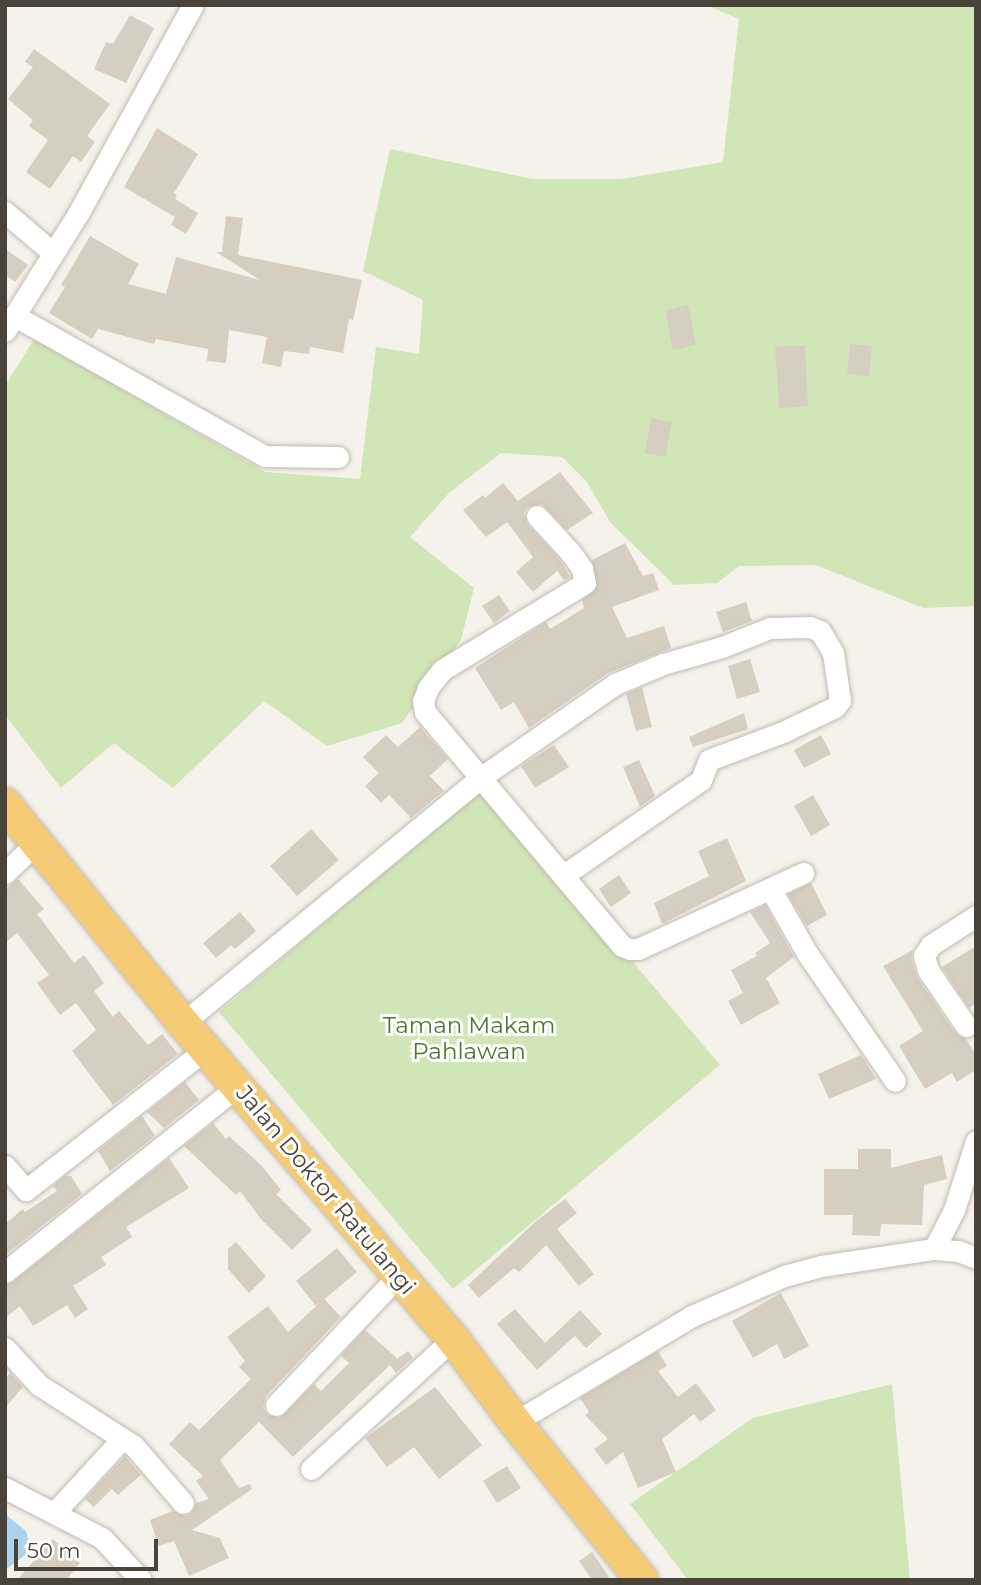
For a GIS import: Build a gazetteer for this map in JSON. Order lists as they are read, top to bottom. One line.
{"streets":{"highway":["Jalan Doktor Ratulangi"]},"parks":["Taman Makam Pahlawan"],"scale_bar":"50 m"}
